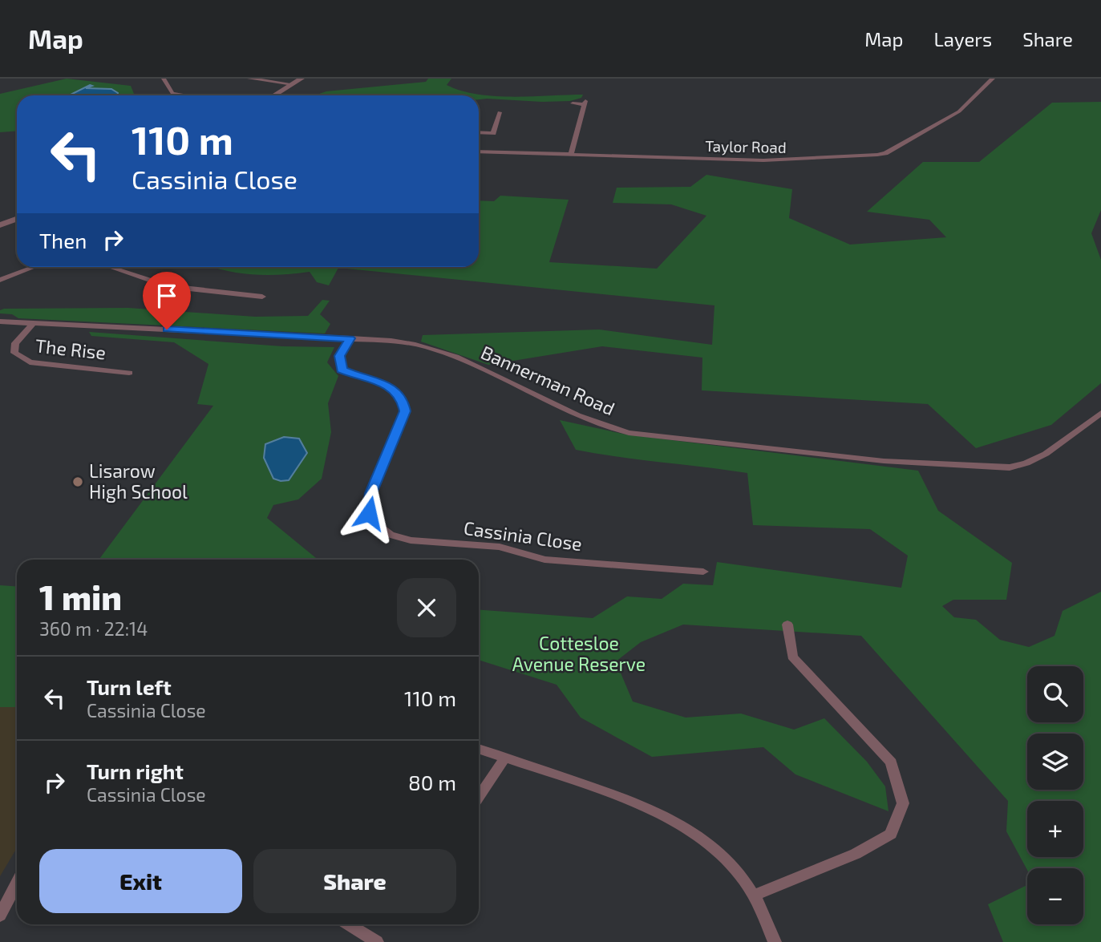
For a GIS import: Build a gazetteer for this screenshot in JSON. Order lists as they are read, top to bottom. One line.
{"streets":{"street":["Taylor Road","The Rise","Bannerman Road","Cassinia Close"]},"crossings":[["The Rise","Bannerman Road"],["Bannerman Road","Cassinia Close"]],"parks":["Cottesloe Avenue Reserve"],"places":["Lisarow High School"],"page":{"header":"Map","nav":["Map","Layers","Share"],"turn":["110 m","Cassinia Close"],"then":"Then","heading":["1 min","360 m · 22:14"],"list":[{"name":"Turn left","note":"Cassinia Close","value":"110 m"},{"name":"Turn right","note":"Cassinia Close","value":"80 m"}],"map_buttons":["+","−"],"buttons":["Exit","Share"]}}
